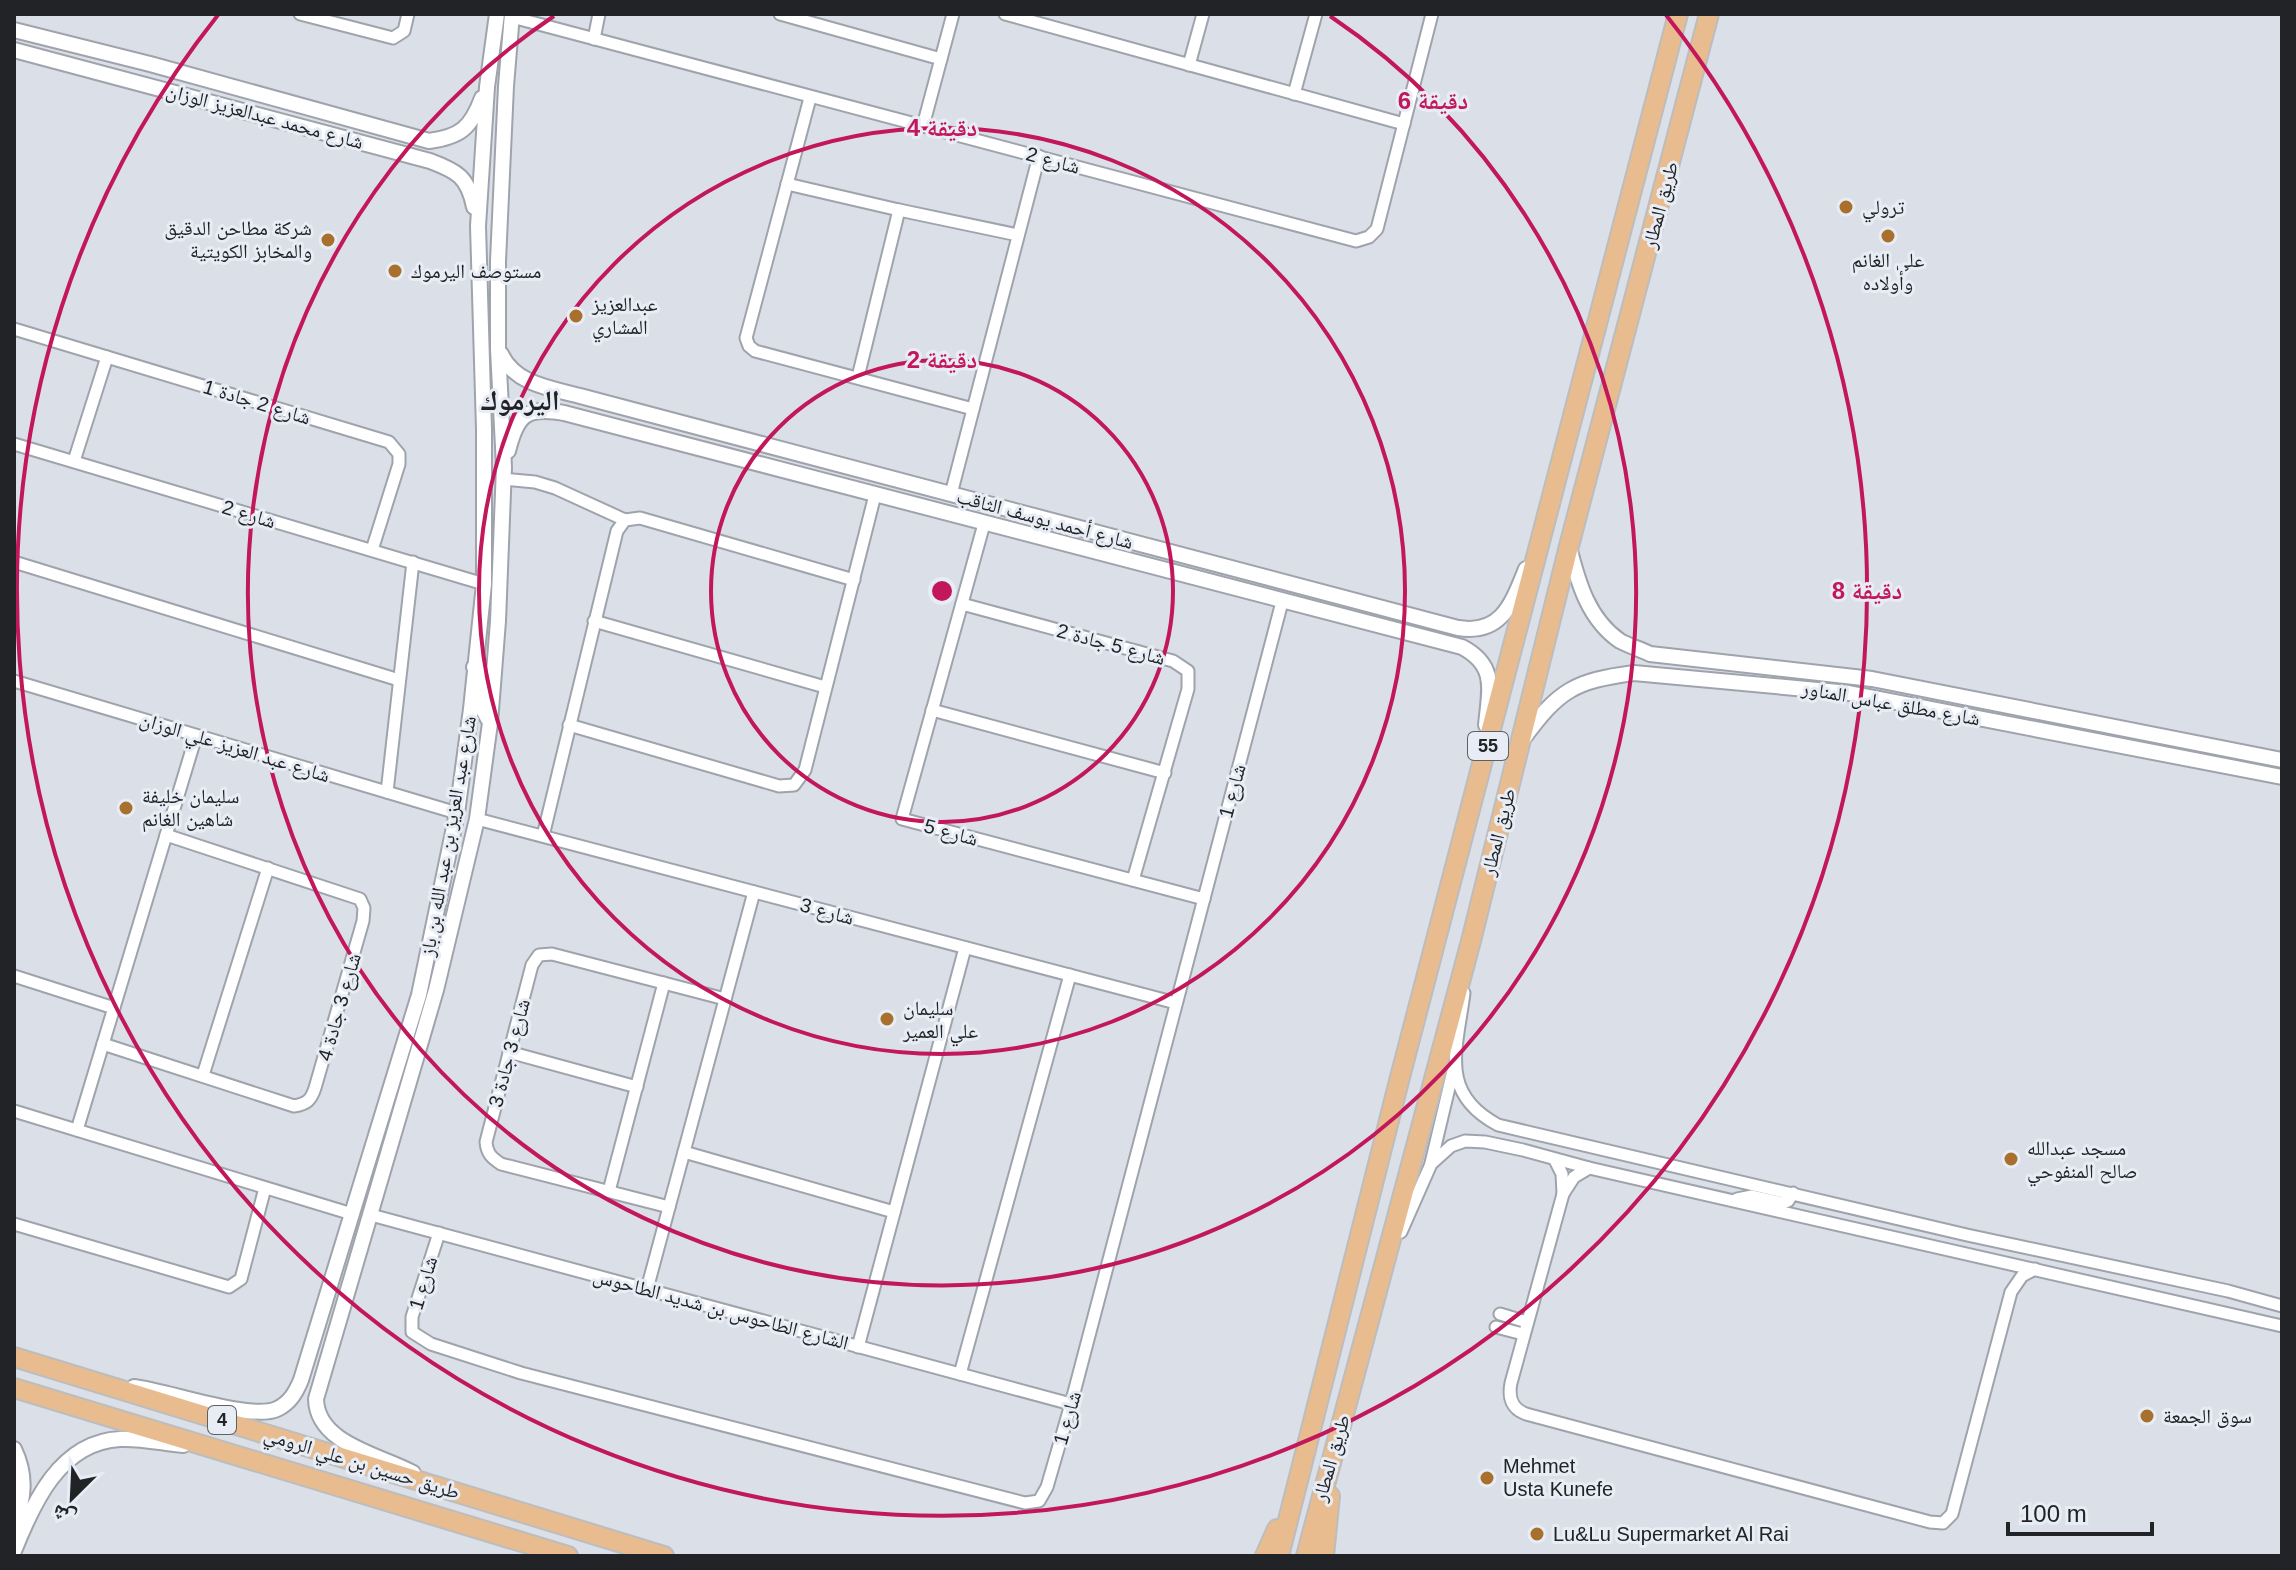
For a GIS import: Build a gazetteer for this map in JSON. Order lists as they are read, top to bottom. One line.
{"streets":{"highway":["طريق المطار","55","4","طريق حسين بن علي الرومي"],"street":["شارع محمد عبدالعزيز الوزان","شارع 2","شارع 2 جادة 1","شارع أحمد يوسف الثاقب","شارع 5 جادة 2","شارع مطلق عباس المناور","شارع عبد العزيز علي الوزان","شارع 1","شارع 5","شارع عبد العزيز بن عبد الله بن باز","شارع 3","شارع 3 جادة 4","شارع 3 جادة 3","الشارع الطاحوس بن شديد الطاحوس"]},"crossings":[["شارع محمد عبدالعزيز الوزان","شارع عبد العزيز بن عبد الله بن باز"],["شارع 2","شارع 2 جادة 1"],["شارع 2","شارع عبد العزيز بن عبد الله بن باز"],["طريق المطار","شارع أحمد يوسف الثاقب"],["طريق المطار","شارع مطلق عباس المناور"],["شارع أحمد يوسف الثاقب","شارع 1"],["شارع أحمد يوسف الثاقب","شارع 5"],["شارع أحمد يوسف الثاقب","شارع عبد العزيز بن عبد الله بن باز"],["شارع 5 جادة 2","شارع 5"],["شارع عبد العزيز علي الوزان","شارع عبد العزيز بن عبد الله بن باز"],["شارع 1","شارع 5"],["شارع 1","شارع 3"],["شارع 1","الشارع الطاحوس بن شديد الطاحوس"],["شارع عبد العزيز بن عبد الله بن باز","شارع 3"],["شارع عبد العزيز بن عبد الله بن باز","الشارع الطاحوس بن شديد الطاحوس"],["شارع عبد العزيز بن عبد الله بن باز","طريق حسين بن علي الرومي"]],"districts":["اليرموك"],"places":["ترولي","علي الغانم وأولاده","شركة مطاحن الدقيق والمخابز الكويتية","مستوصف اليرموك","عبدالعزيز المشاري","سليمان خليفة شاهين الغانم","سليمان علي العمير","مسجد عبدالله صالح المنفوحي","سوق الجمعة","Mehmet Usta Kunefe","Lu&Lu Supermarket Al Rai"],"scale_bar":"100 m","north":"bottom left","rings":["6 دقيقة","4 دقيقة","2 دقيقة","8 دقيقة"]}
